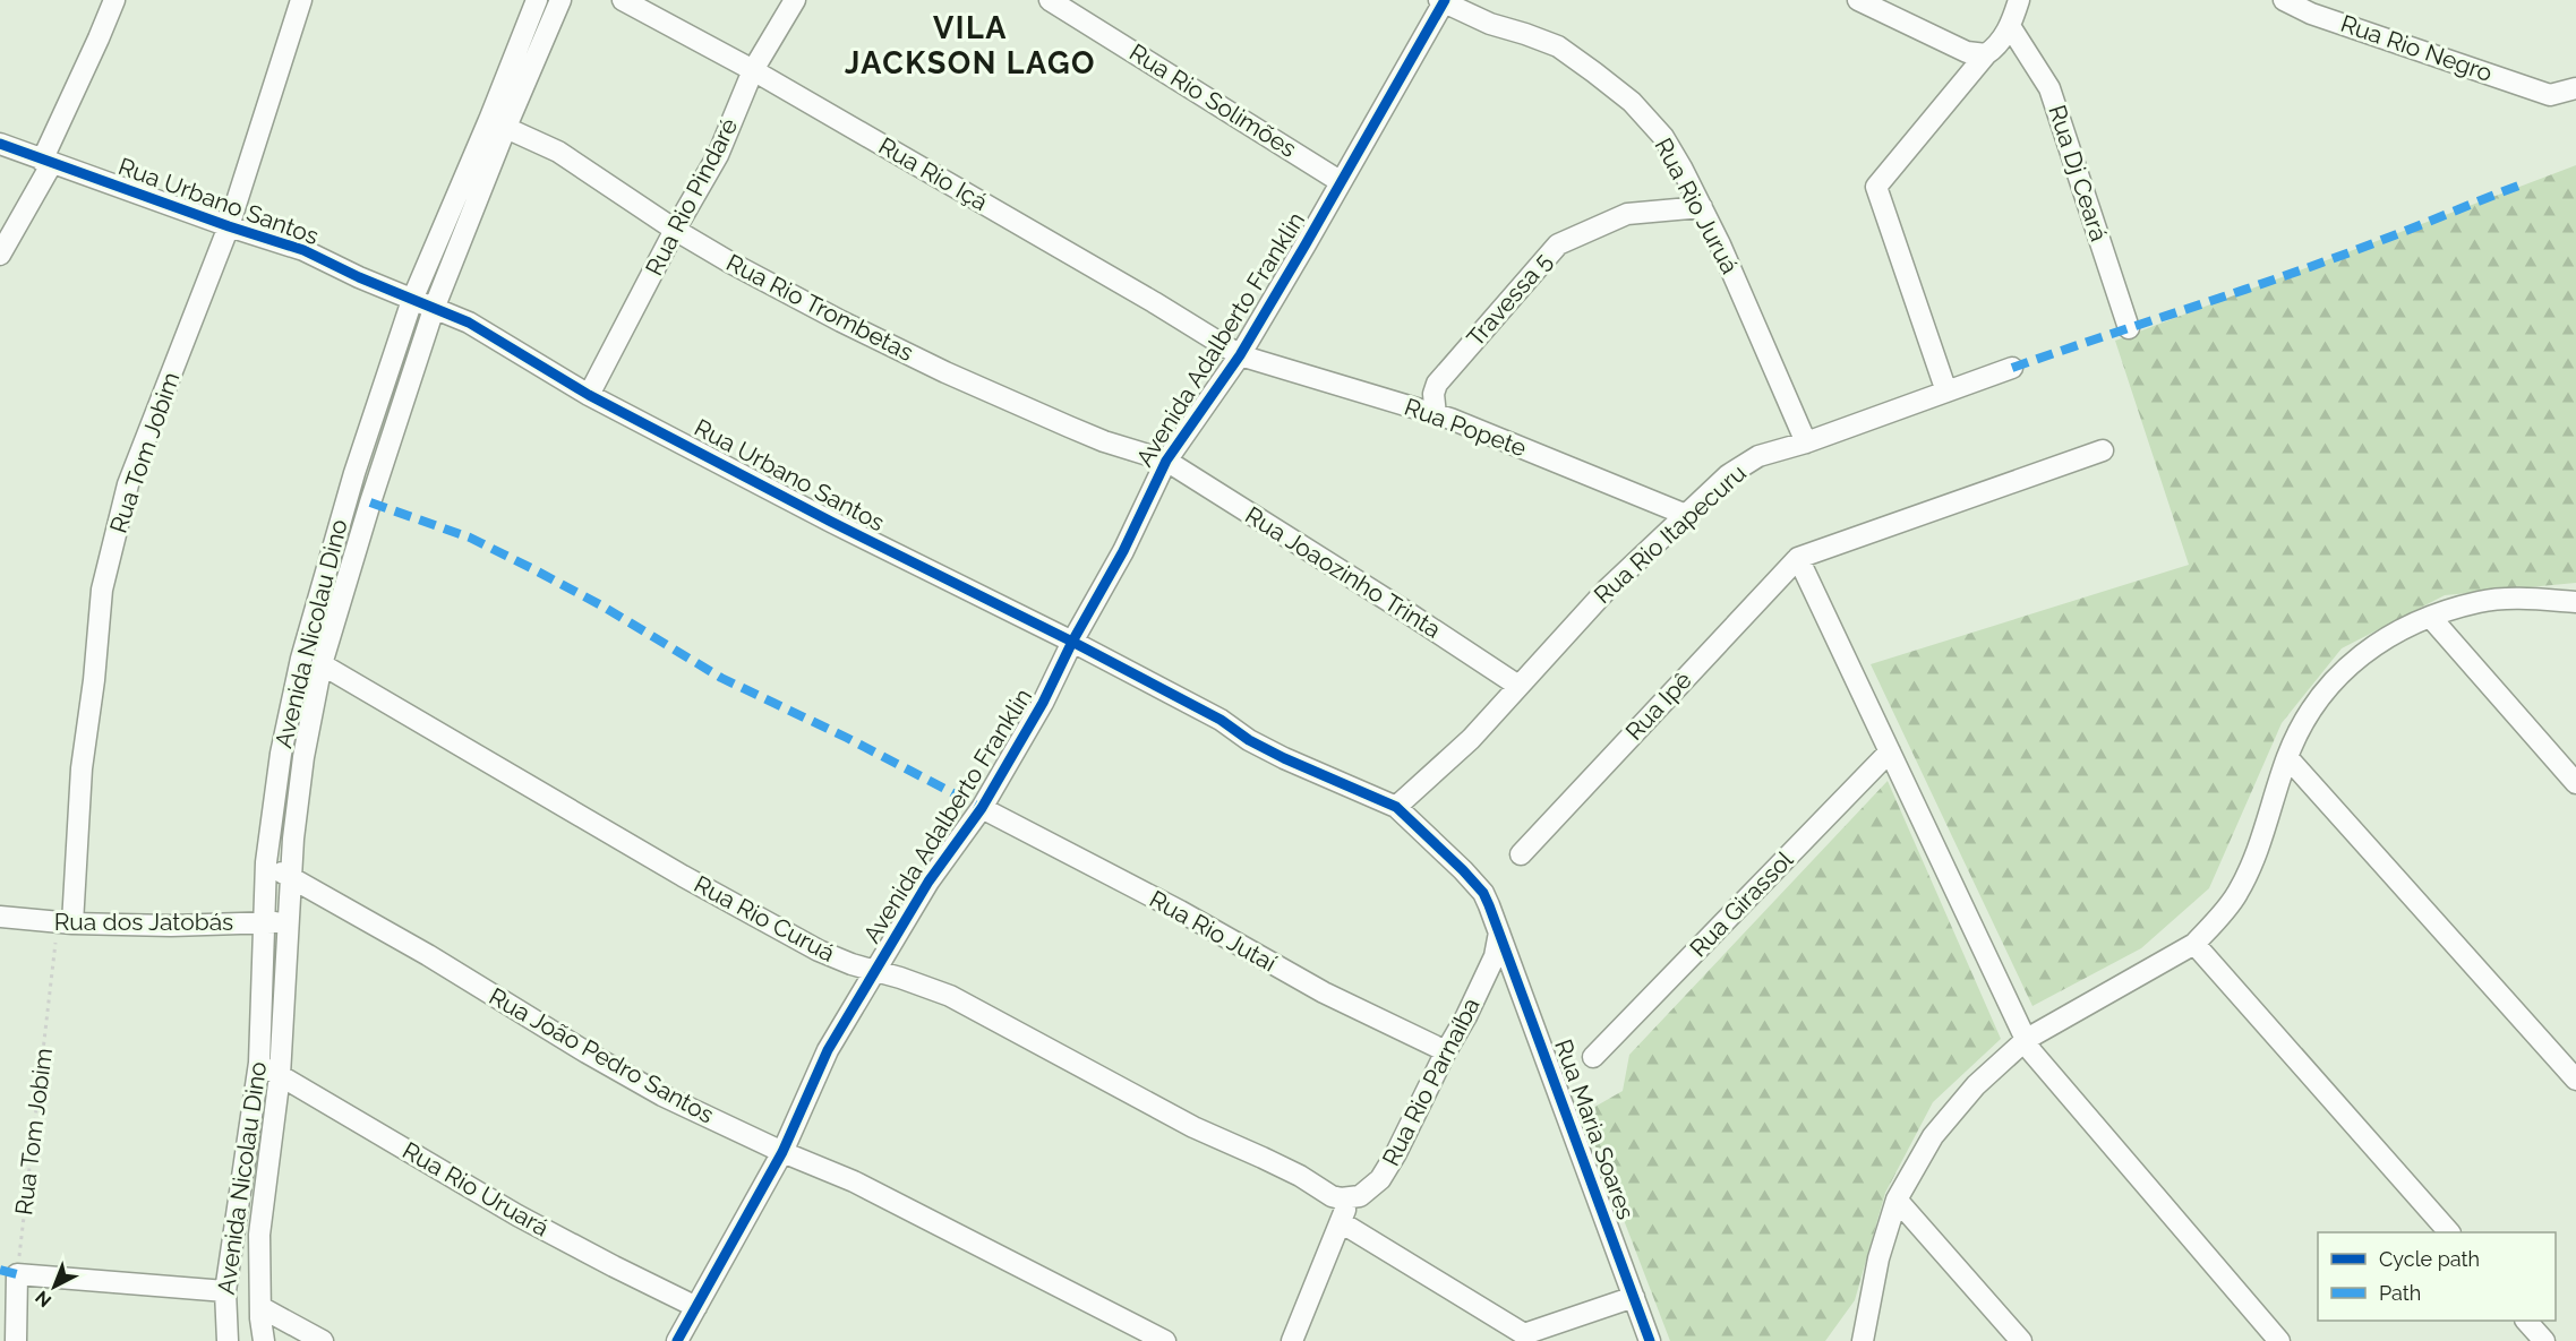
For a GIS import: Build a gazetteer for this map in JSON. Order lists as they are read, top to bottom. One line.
{"streets":{"street":["Rua Rio Negro","Rua Rio Solimões","Rua Dj Ceará","Rua Rio Içá","Rua Rio Pindaré","Rua Urbano Santos","Rua Rio Juruá","Travessa 5","Rua Rio Trombetas","Avenida Adalberto Franklin","Rua Popete","Rua Tom Jobim","Rua Rio Itapecuru","Rua Joaozinho Trinta","Avenida Nicolau Dino","Rua Ipê","Rua Girassol","Rua Rio Curuá","Rua dos Jatobás","Rua Rio Jutaí","Rua João Pedro Santos","Rua Rio Parnaíba","Rua Maria Soares","Rua Rio Uruará"]},"crossings":[["Rua Rio Solimões","Avenida Adalberto Franklin"],["Rua Rio Içá","Rua Rio Pindaré"],["Rua Rio Içá","Avenida Adalberto Franklin"],["Rua Rio Içá","Rua Popete"],["Rua Rio Pindaré","Rua Urbano Santos"],["Rua Rio Pindaré","Rua Rio Trombetas"],["Rua Urbano Santos","Avenida Adalberto Franklin"],["Rua Urbano Santos","Rua Tom Jobim"],["Rua Urbano Santos","Rua Rio Itapecuru"],["Rua Urbano Santos","Avenida Nicolau Dino"],["Rua Urbano Santos","Rua Rio Parnaíba"],["Rua Urbano Santos","Rua Maria Soares"],["Rua Rio Juruá","Travessa 5"],["Rua Rio Juruá","Avenida Adalberto Franklin"],["Rua Rio Juruá","Rua Rio Itapecuru"],["Travessa 5","Rua Popete"],["Rua Rio Trombetas","Avenida Adalberto Franklin"],["Rua Rio Trombetas","Rua Joaozinho Trinta"],["Rua Rio Trombetas","Avenida Nicolau Dino"],["Avenida Adalberto Franklin","Rua Popete"],["Avenida Adalberto Franklin","Rua Joaozinho Trinta"],["Avenida Adalberto Franklin","Rua Rio Curuá"],["Avenida Adalberto Franklin","Rua Rio Jutaí"],["Avenida Adalberto Franklin","Rua João Pedro Santos"],["Avenida Adalberto Franklin","Rua Rio Uruará"],["Rua Popete","Rua Rio Itapecuru"],["Rua Tom Jobim","Rua dos Jatobás"],["Rua Rio Itapecuru","Rua Joaozinho Trinta"],["Avenida Nicolau Dino","Rua Rio Curuá"],["Avenida Nicolau Dino","Rua dos Jatobás"],["Avenida Nicolau Dino","Rua João Pedro Santos"],["Avenida Nicolau Dino","Rua Rio Uruará"],["Rua Rio Curuá","Rua Rio Parnaíba"],["Rua Rio Jutaí","Rua Rio Parnaíba"],["Rua Rio Parnaíba","Rua Maria Soares"]],"districts":["VILA JACKSON LAGO"],"legend":["Cycle path","Path"],"north":"bottom left"}
